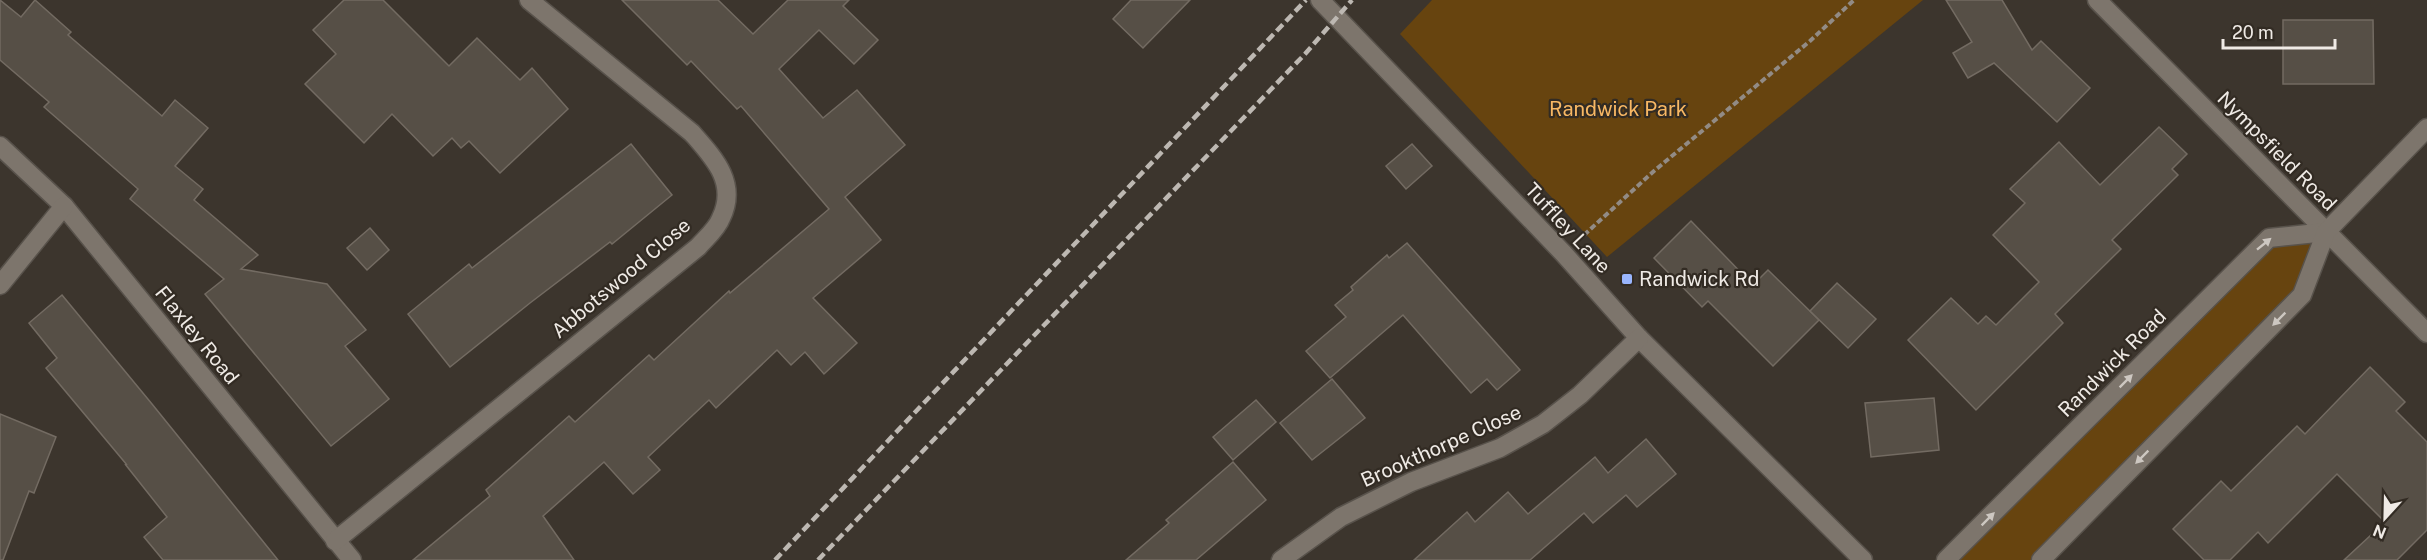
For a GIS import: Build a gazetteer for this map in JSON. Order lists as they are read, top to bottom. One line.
{"streets":{"street":["Nympsfield Road","Tuffley Lane","Abbotswood Close","Flaxley Road","Randwick Road","Brookthorpe Close"]},"crossings":[["Nympsfield Road","Randwick Road"],["Tuffley Lane","Brookthorpe Close"],["Abbotswood Close","Flaxley Road"]],"parks":["Randwick Park"],"places":{"transit":["Randwick Rd"]},"scale_bar":"20 m","north":"bottom"}
